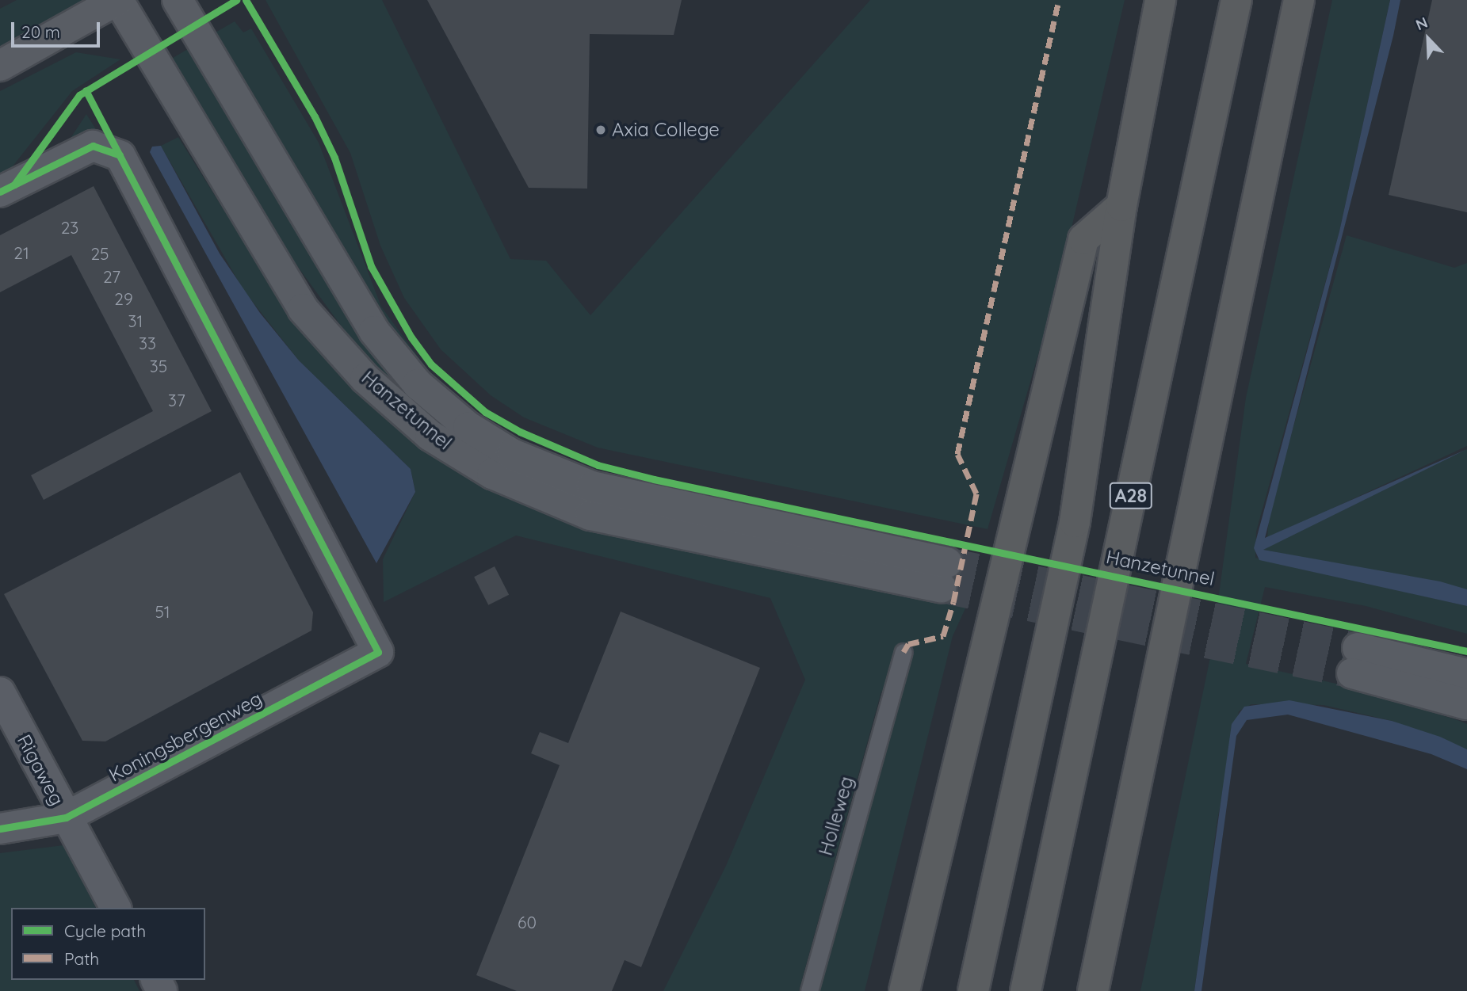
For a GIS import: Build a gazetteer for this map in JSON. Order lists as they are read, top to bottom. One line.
{"streets":{"highway":["A28"],"main road":["Hanzetunnel"],"street":["Koningsbergenweg","Rigaweg"],"lane":["Holleweg"]},"crossings":[["Koningsbergenweg","Rigaweg"]],"places":["Axia College"],"house_numbers":["23","21","25","27","29","31","33","35","37","51","60"],"legend":["Cycle path","Path"],"scale_bar":"20 m","north":"top left"}
